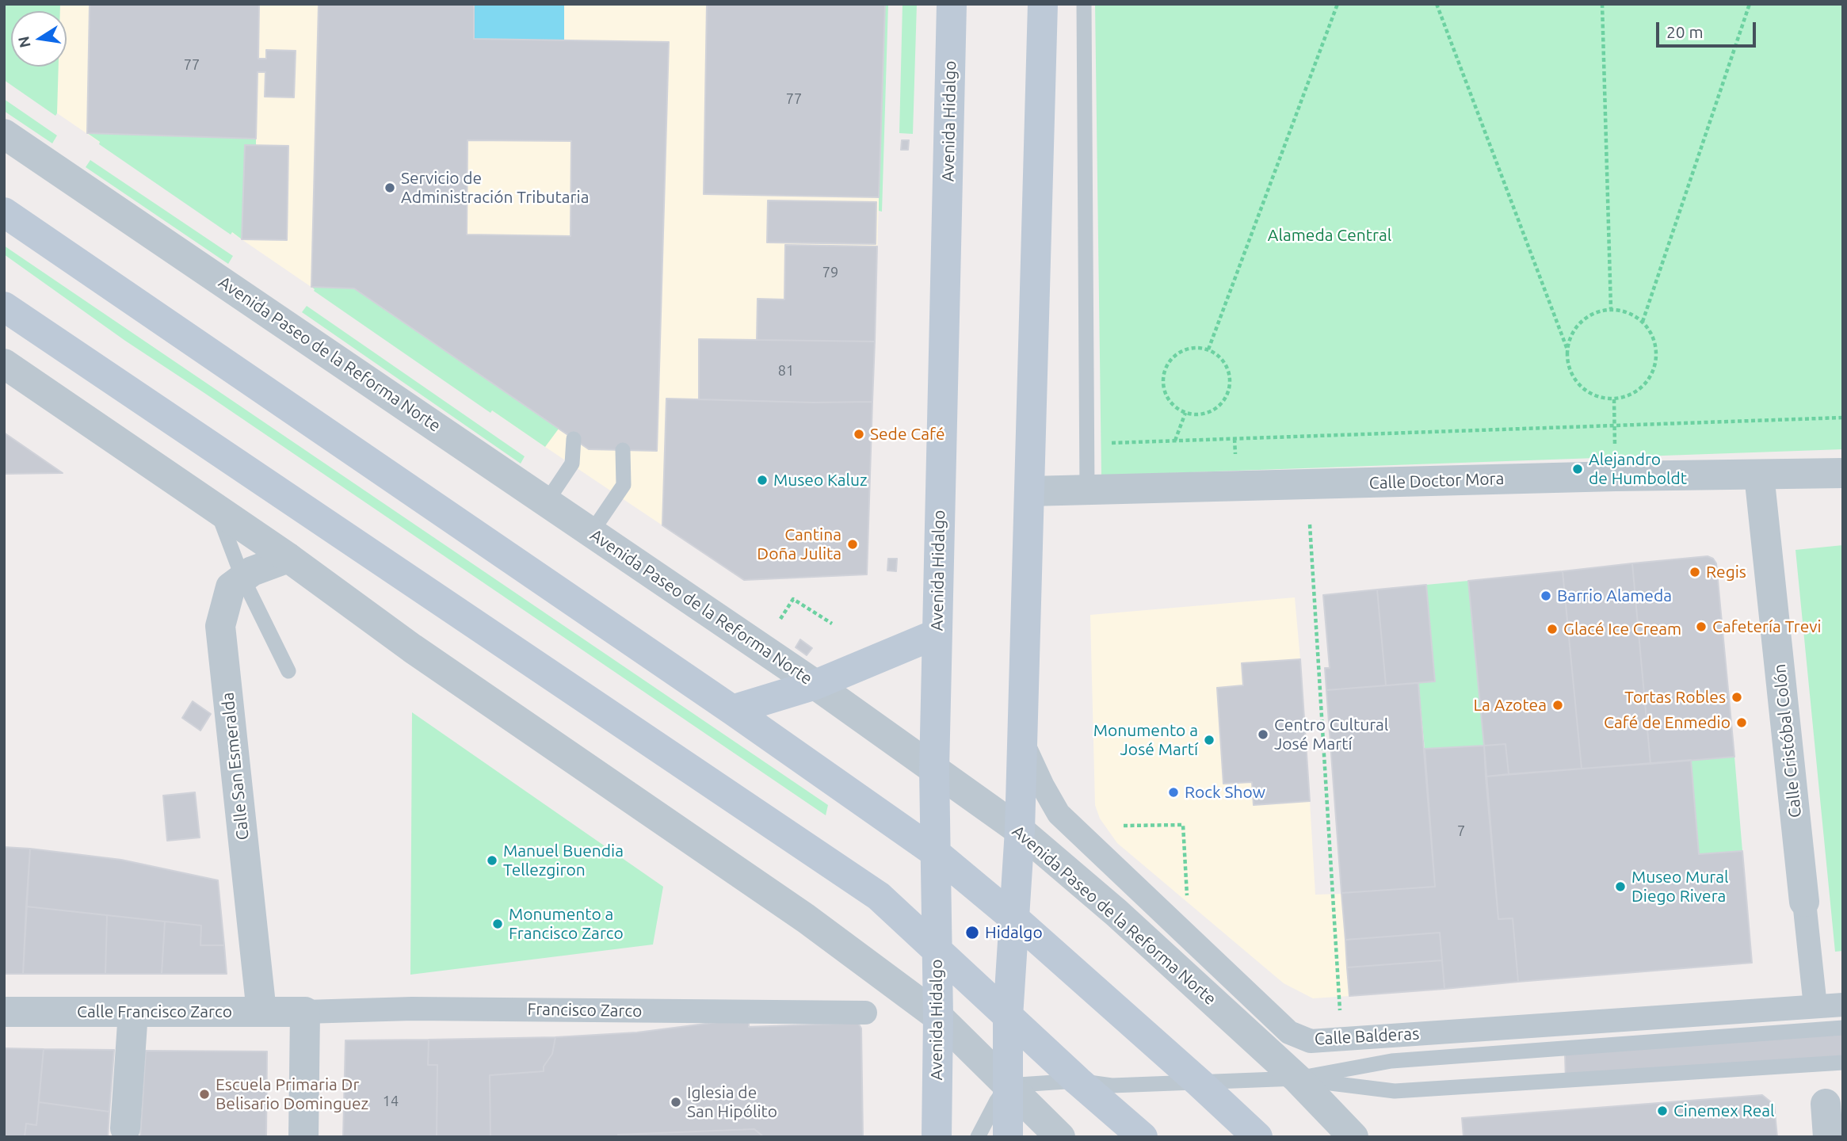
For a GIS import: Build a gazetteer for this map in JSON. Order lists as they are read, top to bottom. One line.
{"streets":{"main road":["Avenida Hidalgo"],"street":["Avenida Paseo de la Reforma Norte","Calle Doctor Mora","Calle Cristóbal Colón","Calle San Esmeralda","Francisco Zarco","Calle Francisco Zarco","Calle Balderas"]},"crossings":[["Avenida Hidalgo","Avenida Paseo de la Reforma Norte"],["Calle Doctor Mora","Calle Cristóbal Colón"],["Calle Cristóbal Colón","Calle Balderas"],["Calle San Esmeralda","Calle Francisco Zarco"],["Francisco Zarco","Calle Francisco Zarco"]],"parks":["Alameda Central"],"places":["Servicio de Administración Tributaria","Sede Café","Alejandro de Humboldt","Museo Kaluz","Cantina Doña Julita","Regis","Barrio Alameda","Cafetería Trevi","Glacé Ice Cream","Tortas Robles","La Azotea","Café de Enmedio","Centro Cultural José Martí","Monumento a José Martí","Rock Show","Manuel Buendia Tellezgiron","Museo Mural Diego Rivera","Monumento a Francisco Zarco","Hidalgo","Escuela Primaria Dr Belisario Dominguez","Iglesia de San Hipólito","Cinemex Real"],"house_numbers":["77","77","79","81","7","14"],"scale_bar":"20 m","north":"left"}
